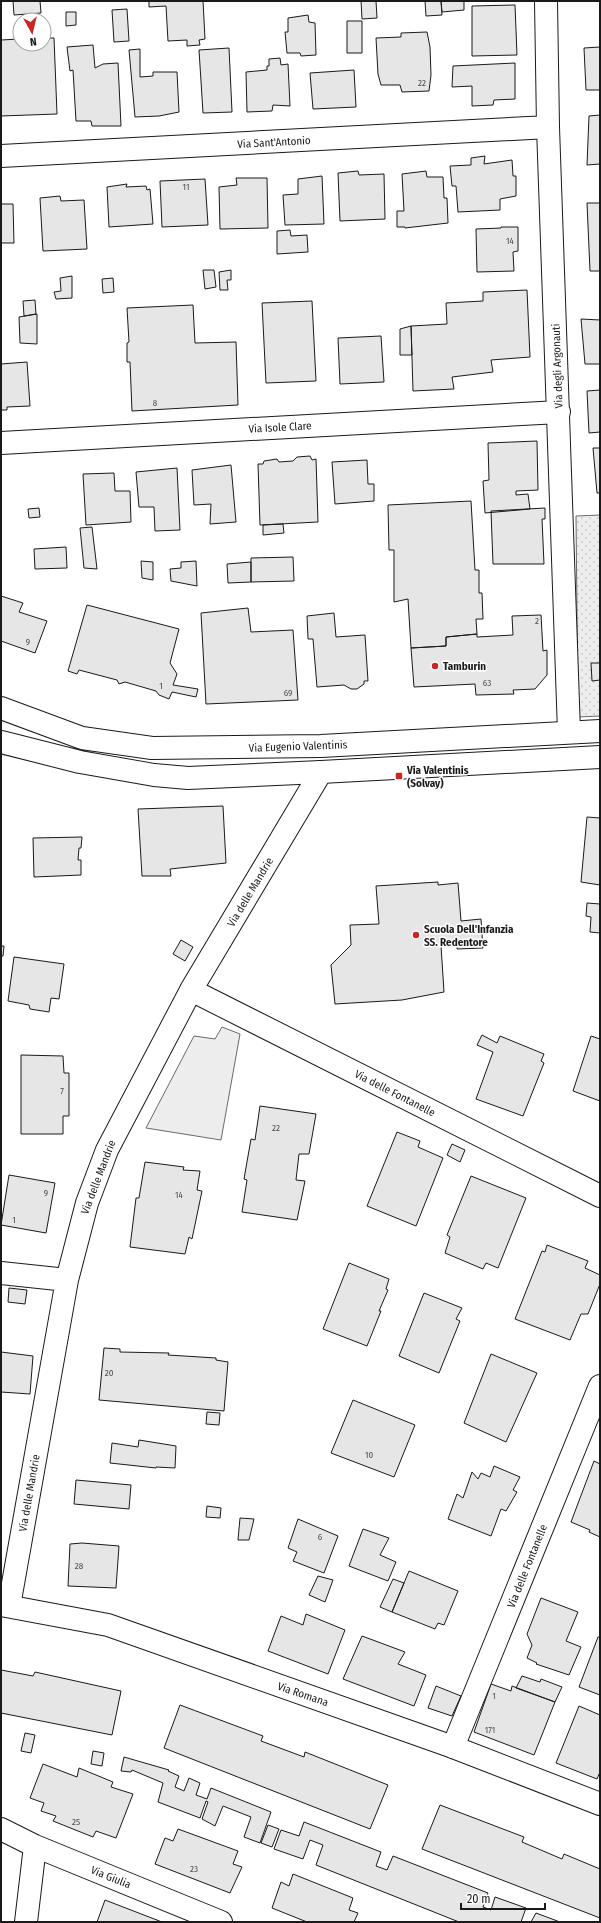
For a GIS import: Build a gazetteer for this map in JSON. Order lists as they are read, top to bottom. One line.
{"streets":{"street":["Via Sant'Antonio","Via degli Argonauti","Via Isole Clare","Via Eugenio Valentinis","Via delle Mandrie","Via delle Fontanelle","Via Romana","Via Giulia"]},"crossings":[["Via Sant'Antonio","Via degli Argonauti"],["Via degli Argonauti","Via Isole Clare"],["Via degli Argonauti","Via Eugenio Valentinis"],["Via delle Mandrie","Via delle Fontanelle"],["Via delle Mandrie","Via Romana"],["Via delle Fontanelle","Via Romana"]],"places":{"other":["Tamburin","Scuola Dell'Infanzia SS. Redentore"],"transit":["Via Valentinis (Solvay)"]},"house_numbers":["22","11","14","8","2","9","63","1","69","7","22","9","14","1","20","10","6","28","1","171","25","23"],"scale_bar":"20 m","north":"bottom"}
